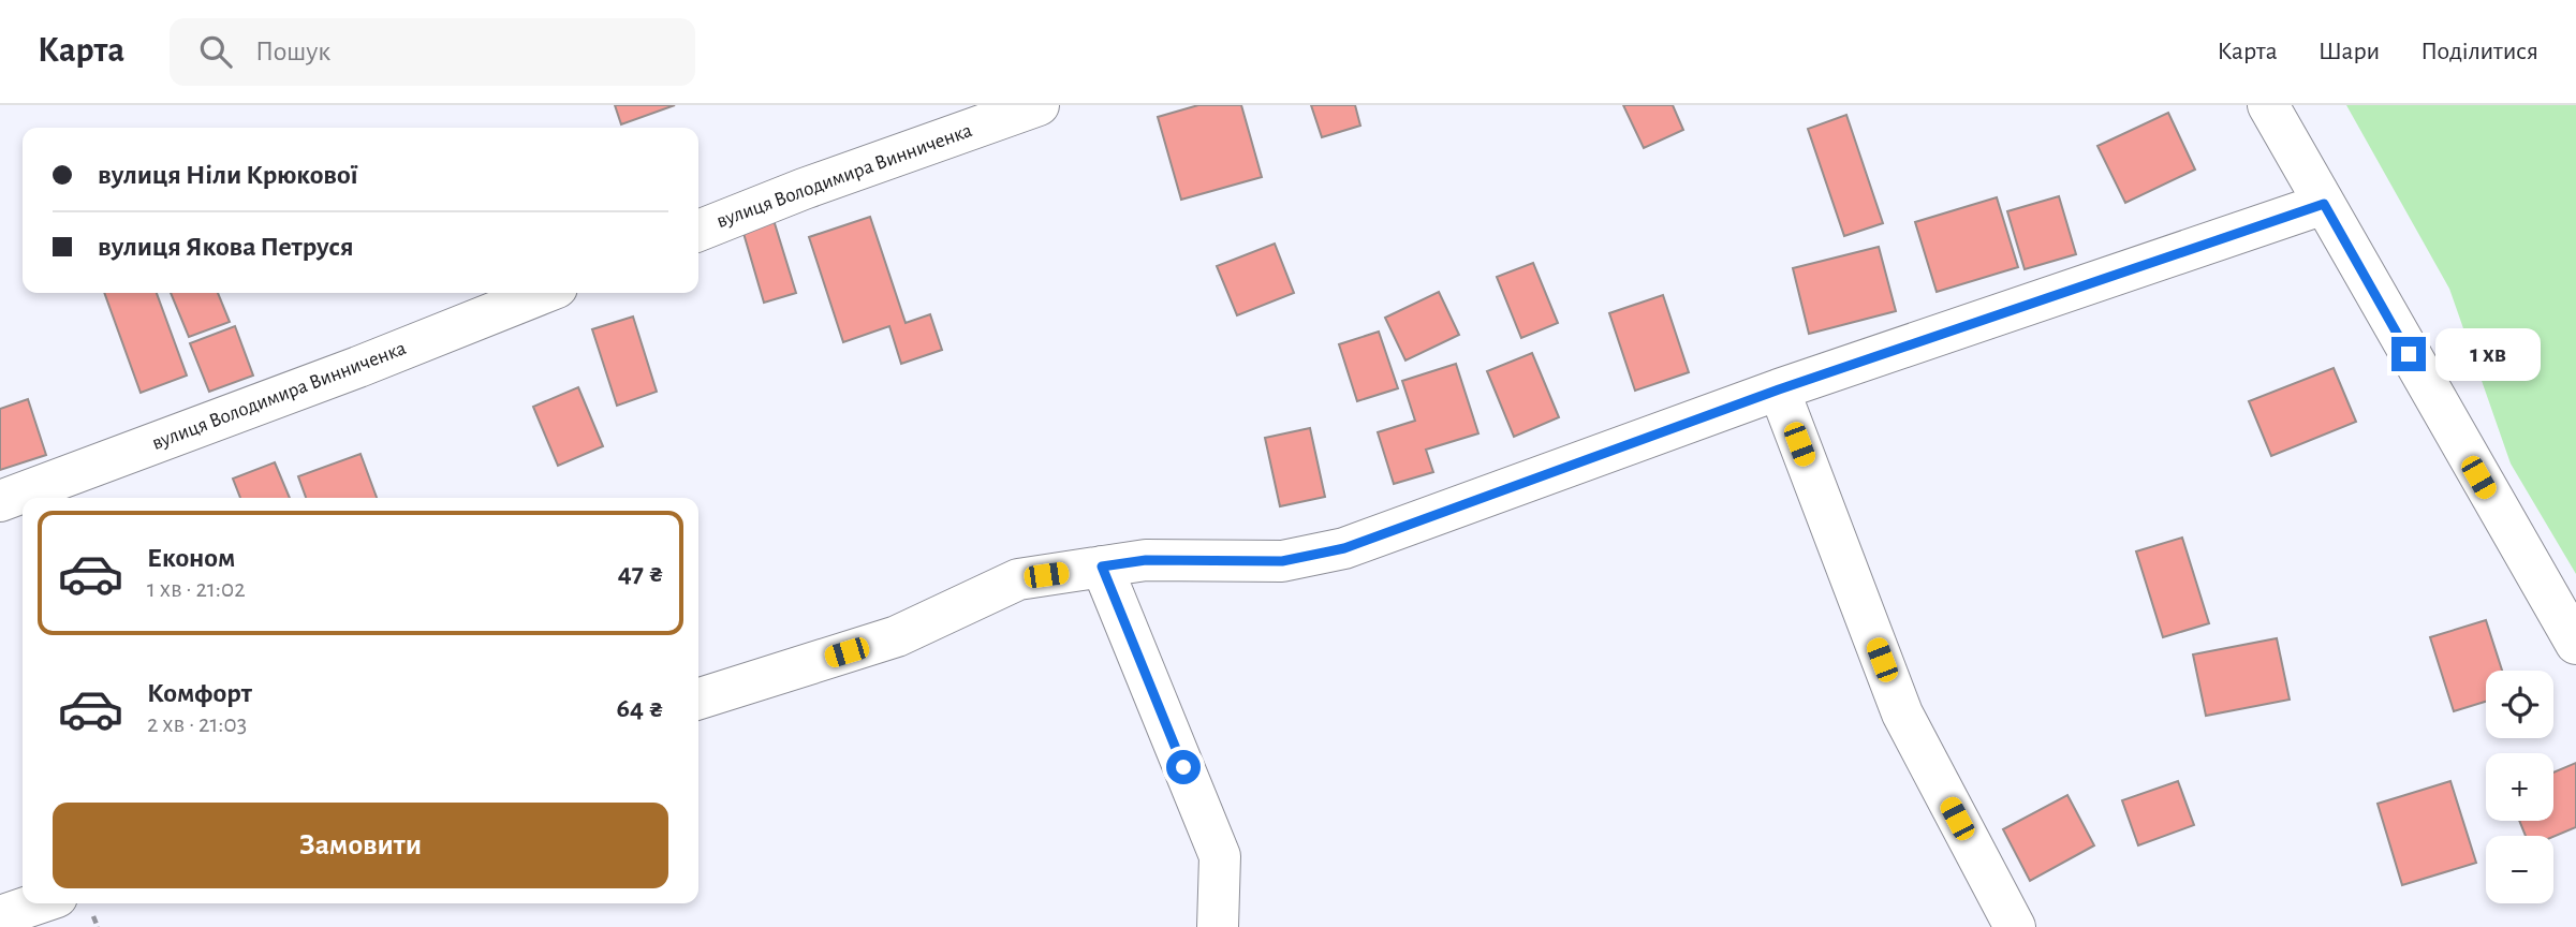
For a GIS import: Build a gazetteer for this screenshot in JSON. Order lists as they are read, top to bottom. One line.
{"streets":{"street":["вулиця Володимира Винниченка"]},"page":{"header":"Карта","search":"Пошук","nav":["Карта","Шари","Поділитися"],"banner":["вулиця Ніли Крюкової","вулиця Якова Петруся"],"bubble":"1 хв","list":[{"name":"Економ","note":"1 хв · 21:02","value":"47 ₴"},{"name":"Комфорт","note":"2 хв · 21:03","value":"64 ₴"}],"map_buttons":["+","−"],"buttons":"Замовити"}}
